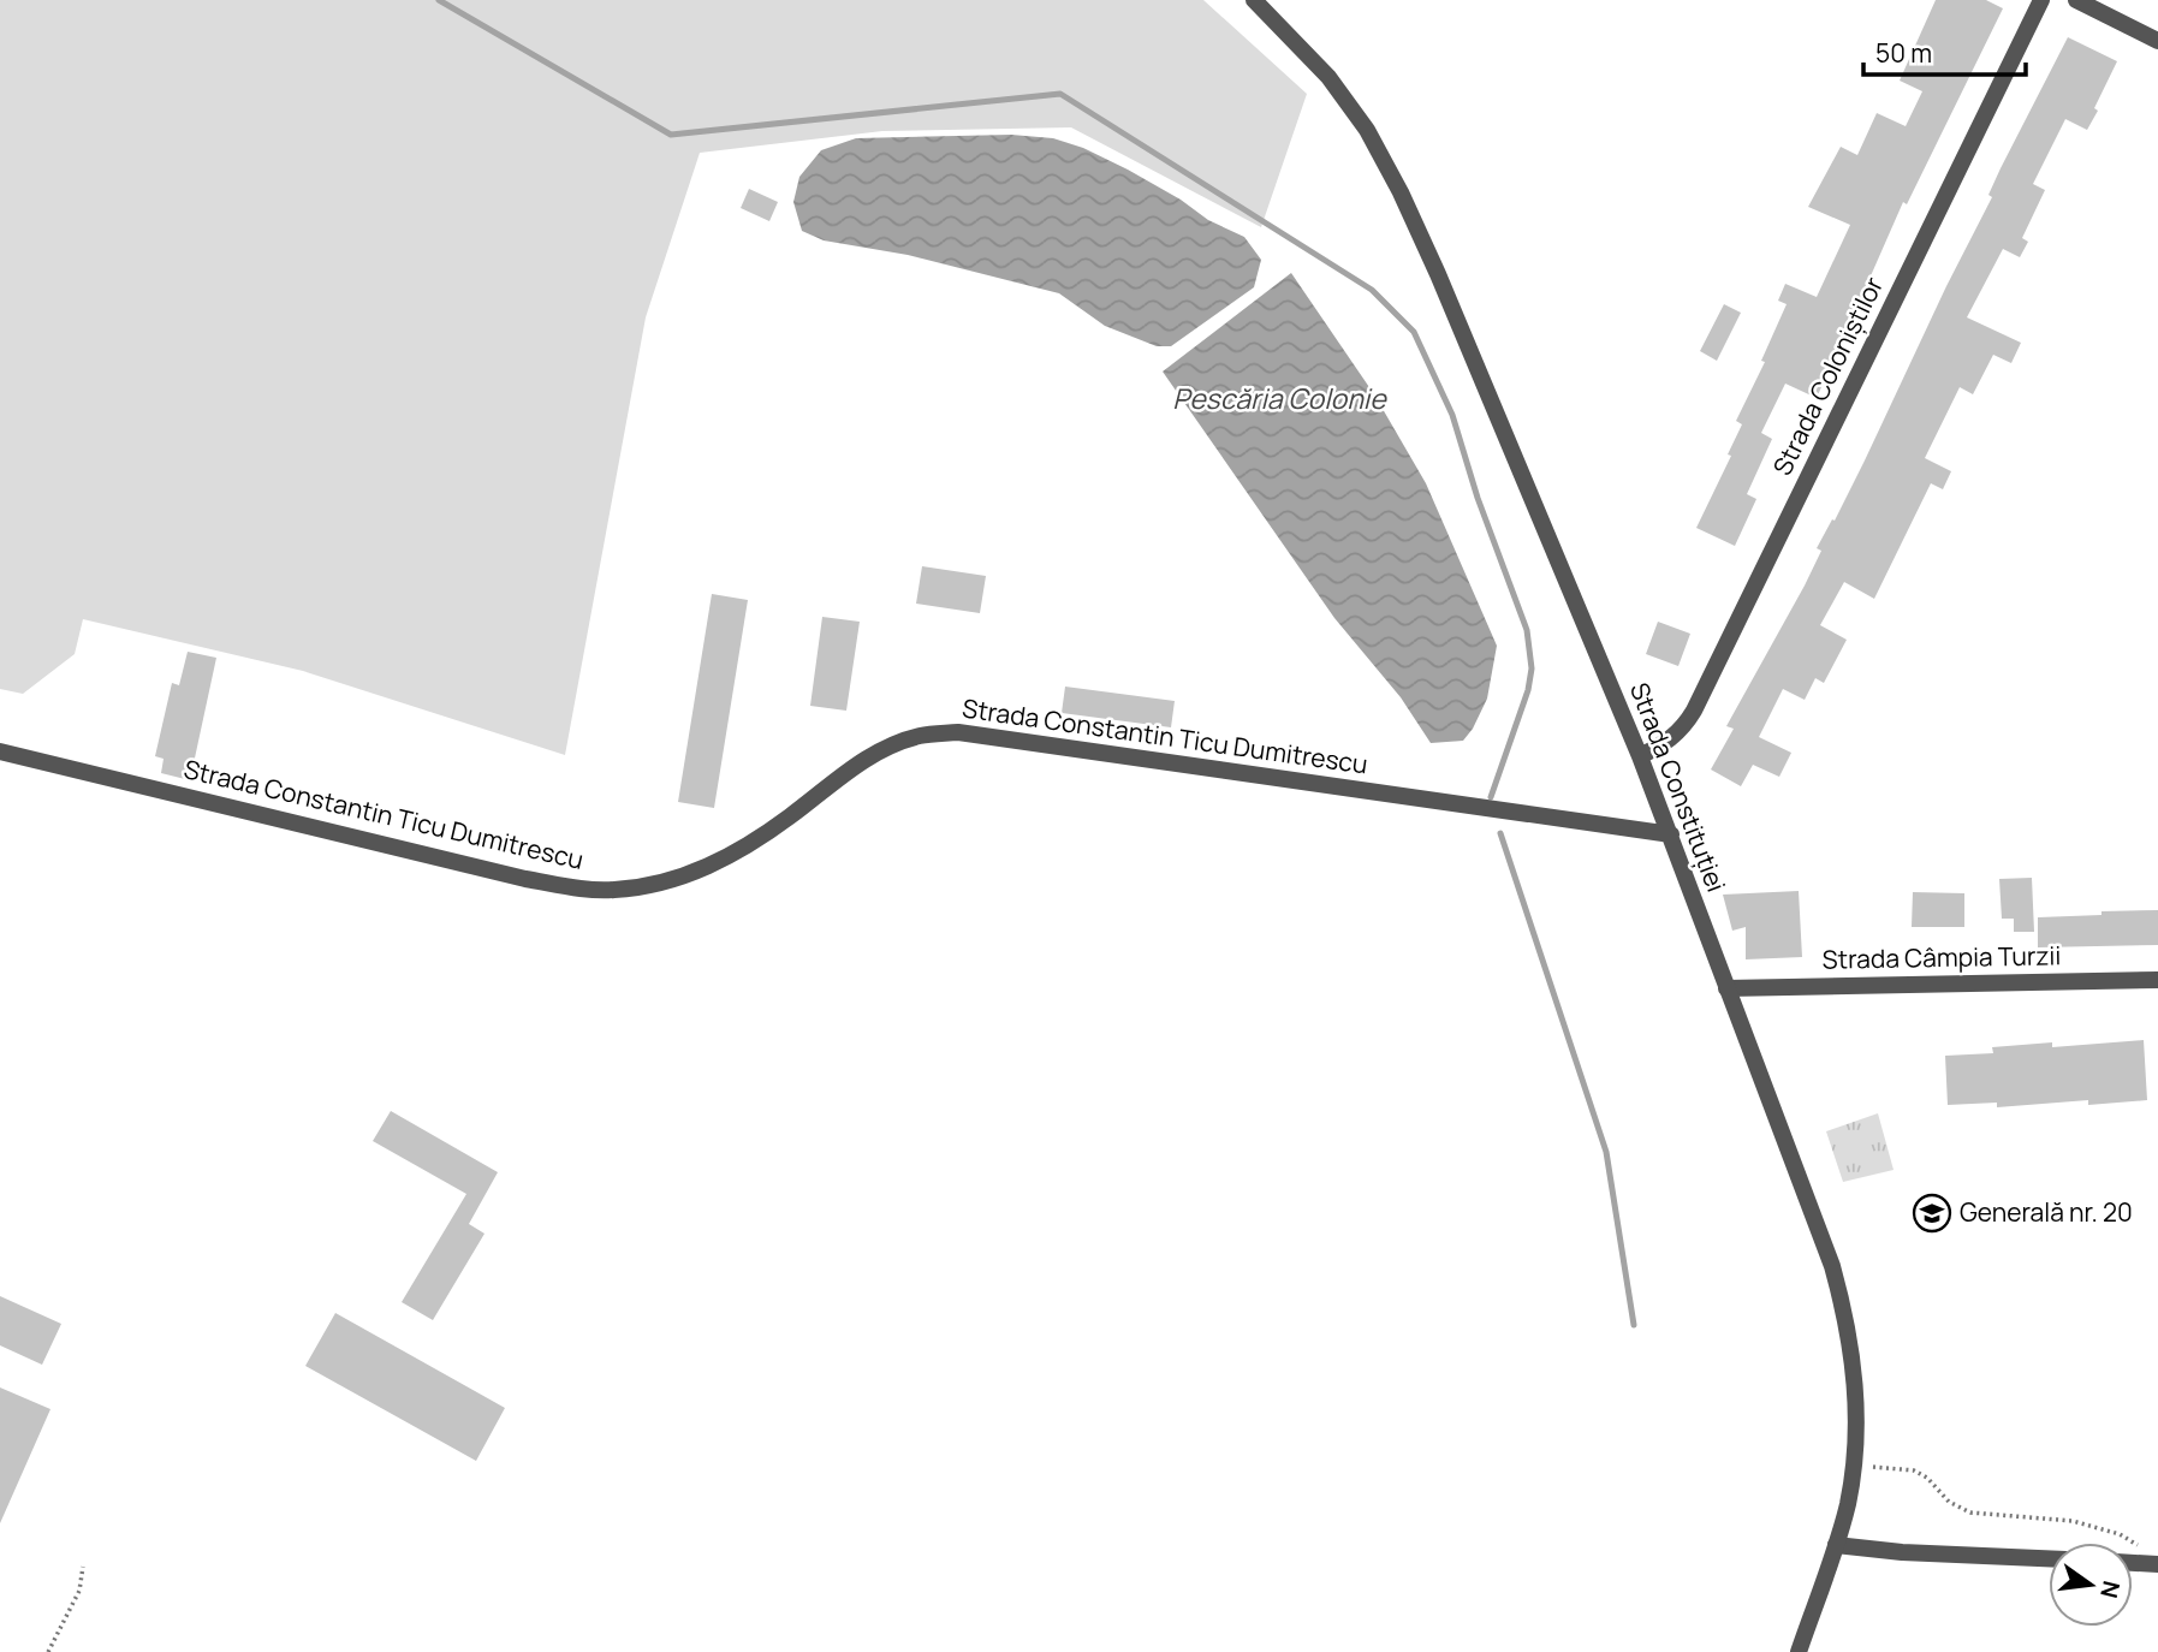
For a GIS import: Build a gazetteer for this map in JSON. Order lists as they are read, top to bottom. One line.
{"streets":{"street":["Strada Coloniștilor","Strada Constantin Ticu Dumitrescu","Strada Constituției","Strada Câmpia Turzii"]},"crossings":[["Strada Coloniștilor","Strada Constituției"],["Strada Constantin Ticu Dumitrescu","Strada Constituției"],["Strada Constituției","Strada Câmpia Turzii"]],"water":["Pescăria Colonie"],"places":{"school or university":["Generală nr. 20"]},"scale_bar":"50 m","north":"right"}
